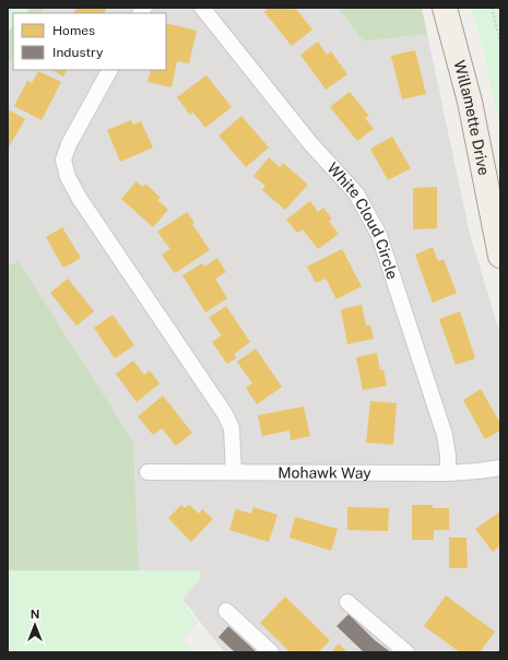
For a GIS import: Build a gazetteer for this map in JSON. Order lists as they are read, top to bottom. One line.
{"streets":{"main road":["Willamette Drive"],"street":["White Cloud Circle","Mohawk Way"]},"crossings":[["White Cloud Circle","Mohawk Way"]],"legend":["Homes","Industry"],"north":"top"}
